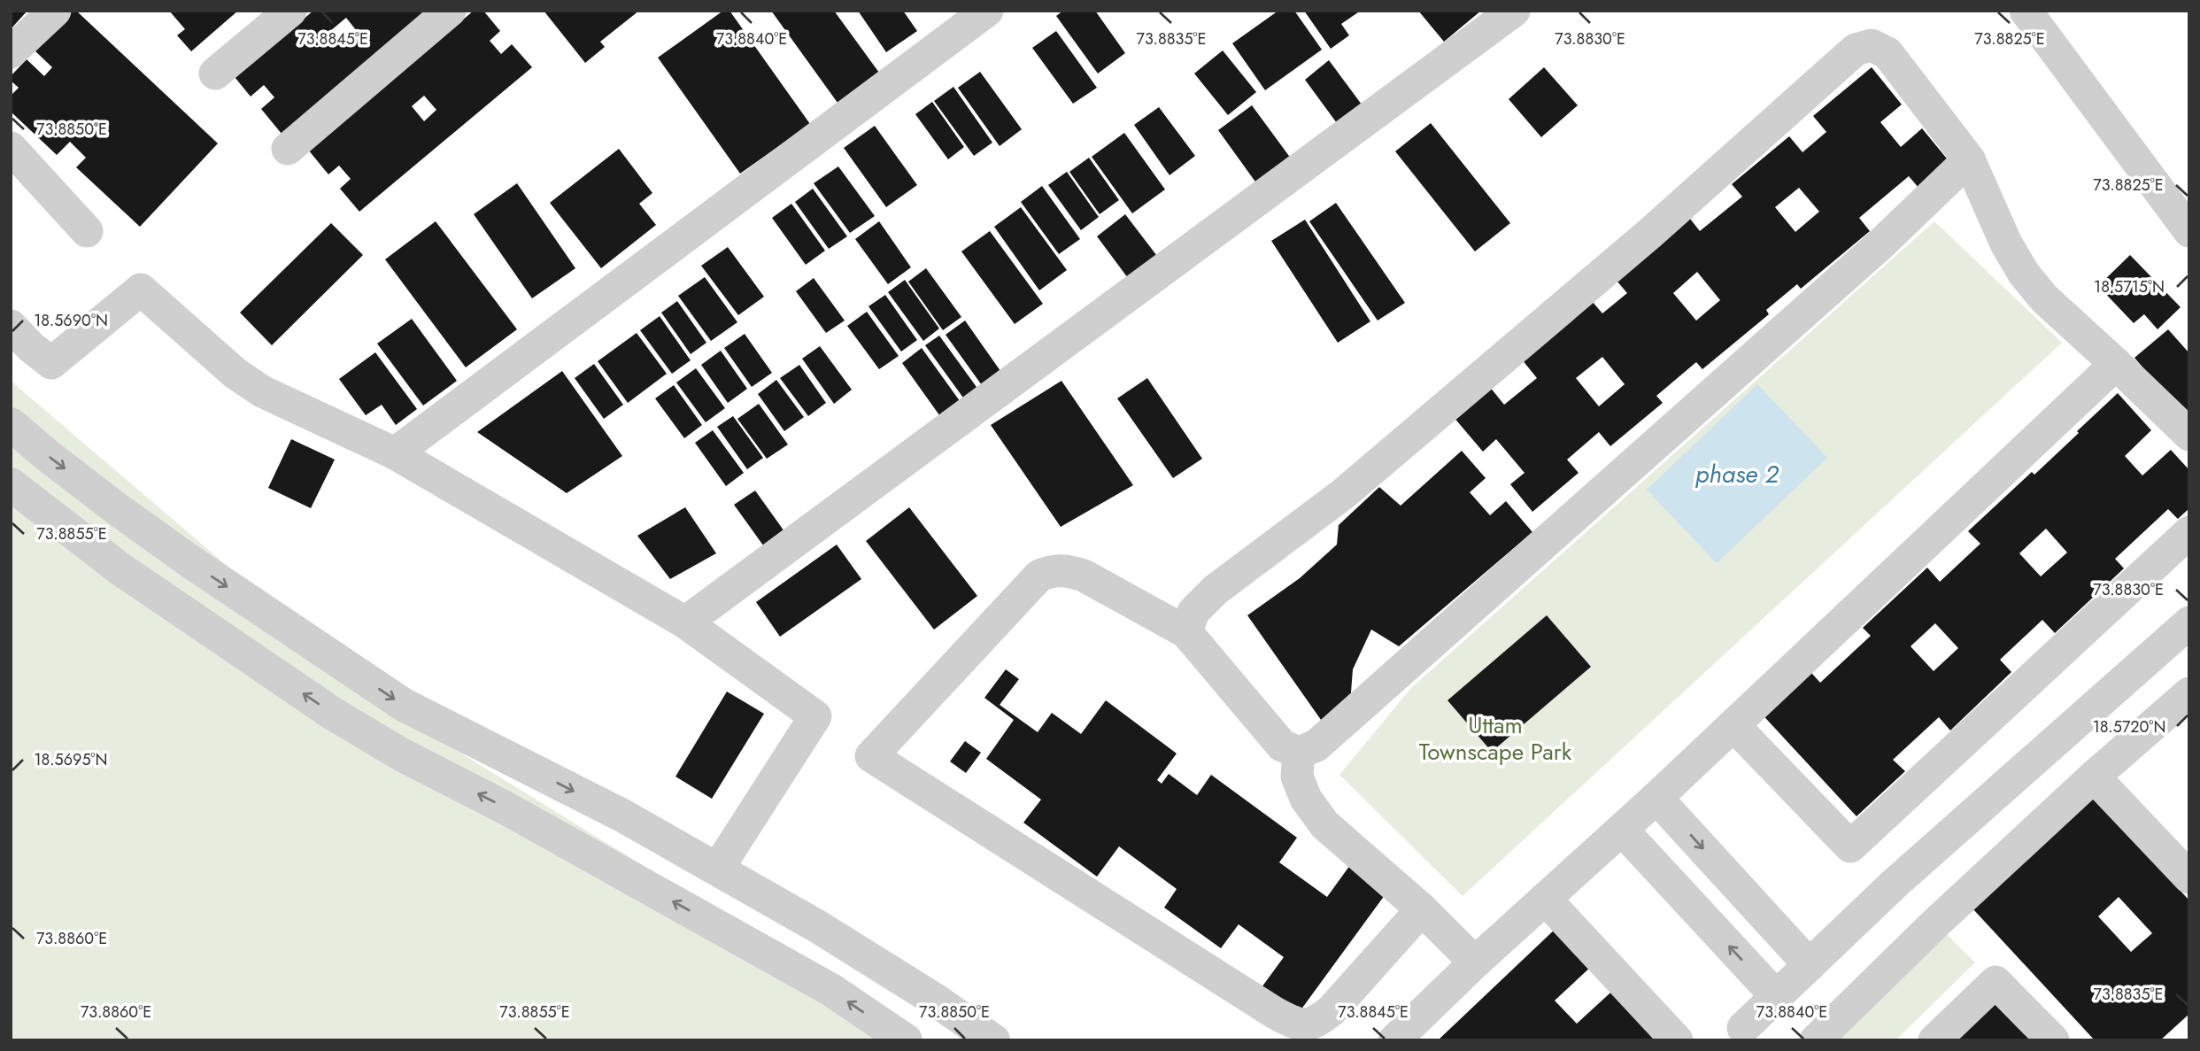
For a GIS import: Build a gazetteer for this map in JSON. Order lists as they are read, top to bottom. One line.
{"water":["phase 2"],"parks":["Uttam Townscape Park"],"coordinates":["73.8845°E","73.8840°E","73.8835°E","73.8830°E","73.8825°E","73.8850°E","18.5715°N","18.5690°N","73.8855°E","18.5720°N","18.5695°N","73.8860°E"]}
